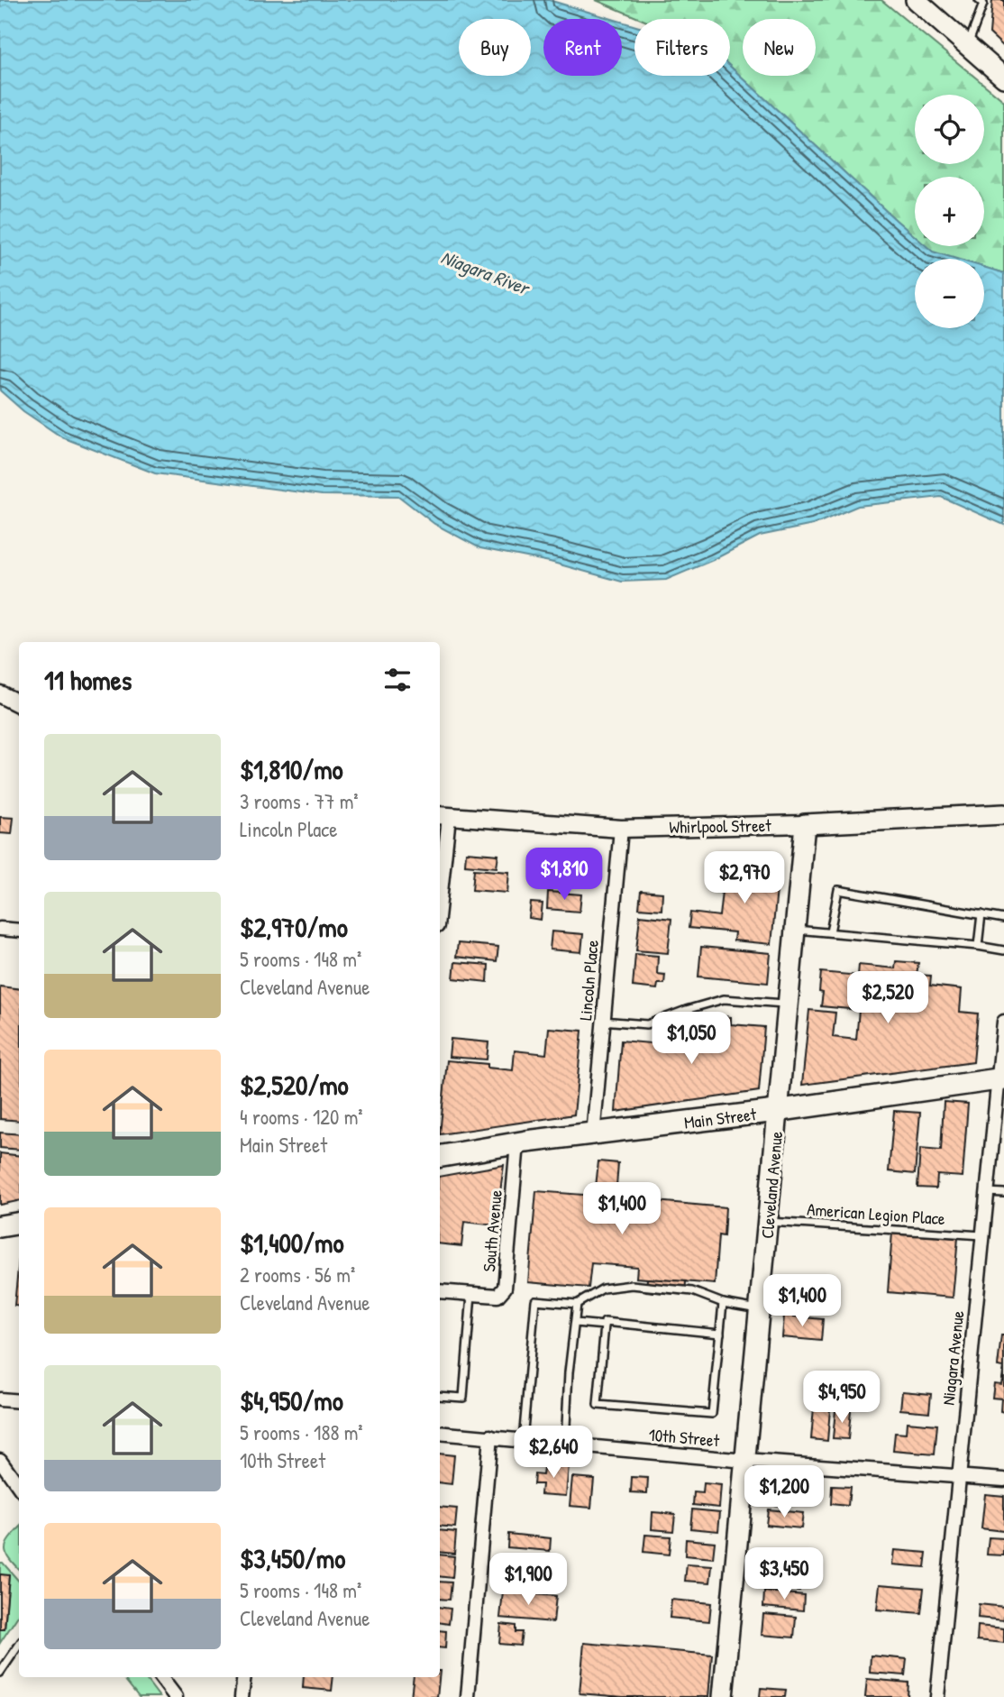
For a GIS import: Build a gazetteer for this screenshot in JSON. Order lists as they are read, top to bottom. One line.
{"streets":{"main road":["Whirlpool Street","Main Street","Cleveland Avenue"],"street":["Lincoln Place","South Avenue","Niagara Avenue","10th Street"],"lane":["American Legion Place"]},"crossings":[["Whirlpool Street","Lincoln Place"],["Whirlpool Street","Cleveland Avenue"],["Lincoln Place","Main Street"],["Main Street","Cleveland Avenue"],["Main Street","South Avenue"],["Main Street","Niagara Avenue"],["Cleveland Avenue","American Legion Place"],["Cleveland Avenue","10th Street"],["American Legion Place","Niagara Avenue"],["Niagara Avenue","10th Street"]],"water":["Niagara River"],"page":{"chip":["Buy","Rent","Filters","New"],"map_buttons":["+","−"],"heading":"11 homes","list":[{"name":"$1,810/mo","note":"3 rooms · 77 m² · Lincoln Place"},{"name":"$2,970/mo","note":"5 rooms · 148 m² · Cleveland Avenue"},{"name":"$2,520/mo","note":"4 rooms · 120 m² · Main Street"},{"name":"$1,400/mo","note":"2 rooms · 56 m² · Cleveland Avenue"},{"name":"$4,950/mo","note":"5 rooms · 188 m² · 10th Street"},{"name":"$3,450/mo","note":"5 rooms · 148 m² · Cleveland Avenue"}],"price":["$1,810","$2,970","$2,520","$1,050","$1,400","$1,400","$4,950","$2,640","$1,200","$3,450","$1,900"]}}
